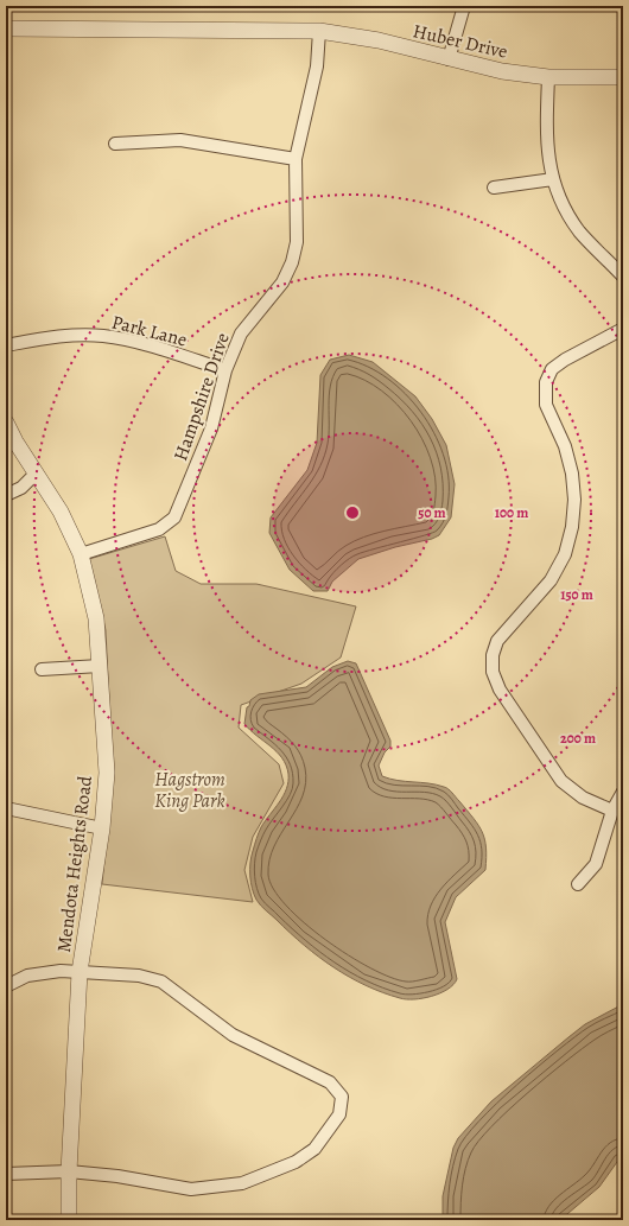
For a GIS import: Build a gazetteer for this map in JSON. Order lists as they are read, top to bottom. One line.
{"streets":{"street":["Huber Drive","Park Lane","Hampshire Drive","Mendota Heights Road"]},"crossings":[["Huber Drive","Hampshire Drive"],["Park Lane","Hampshire Drive"],["Hampshire Drive","Mendota Heights Road"]],"parks":["Hagstrom King Park"],"rings":["50 m","100 m","150 m","200 m"]}
